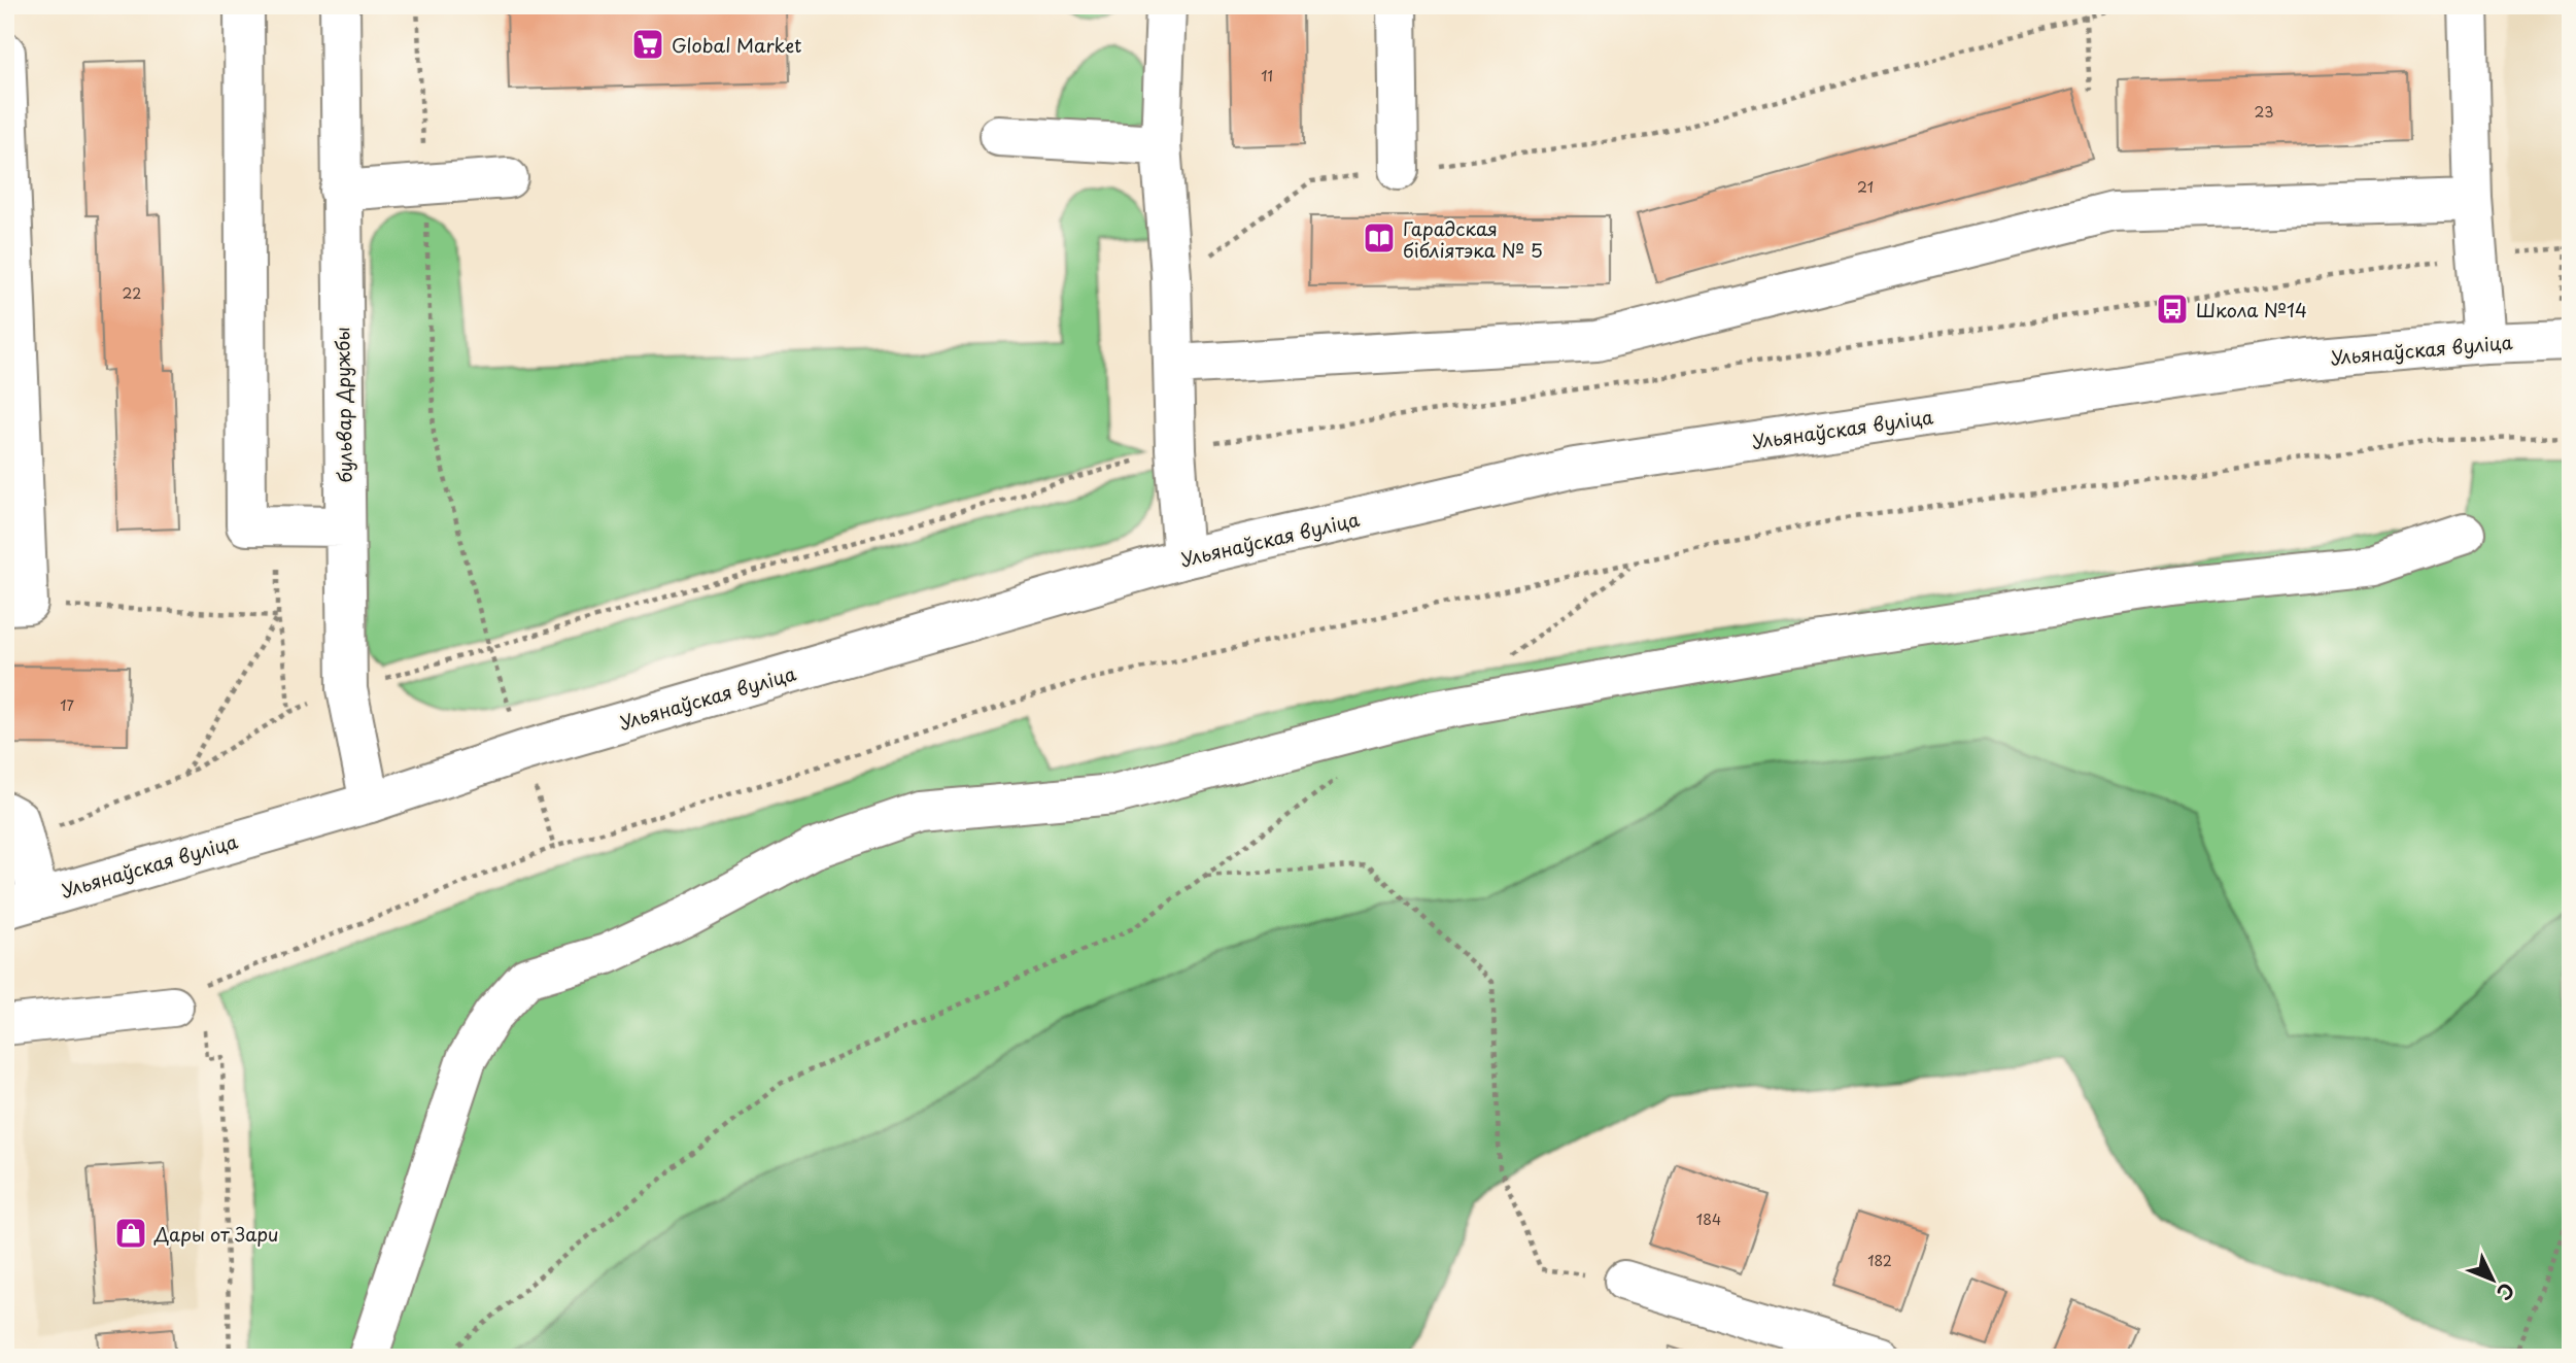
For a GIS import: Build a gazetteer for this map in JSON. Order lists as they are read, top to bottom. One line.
{"streets":{"main road":["Ульянаўская вуліца","бульвар Дружбы"]},"crossings":[["Ульянаўская вуліца","бульвар Дружбы"]],"places":{"supermarket":["Global Market"],"library":["Гарадская бібліятэка № 5"],"bus stop":["Школа №14"],"shop":["Дары от Зари"]},"house_numbers":["11","23","21","22","17","184","182"],"north":"bottom right"}
